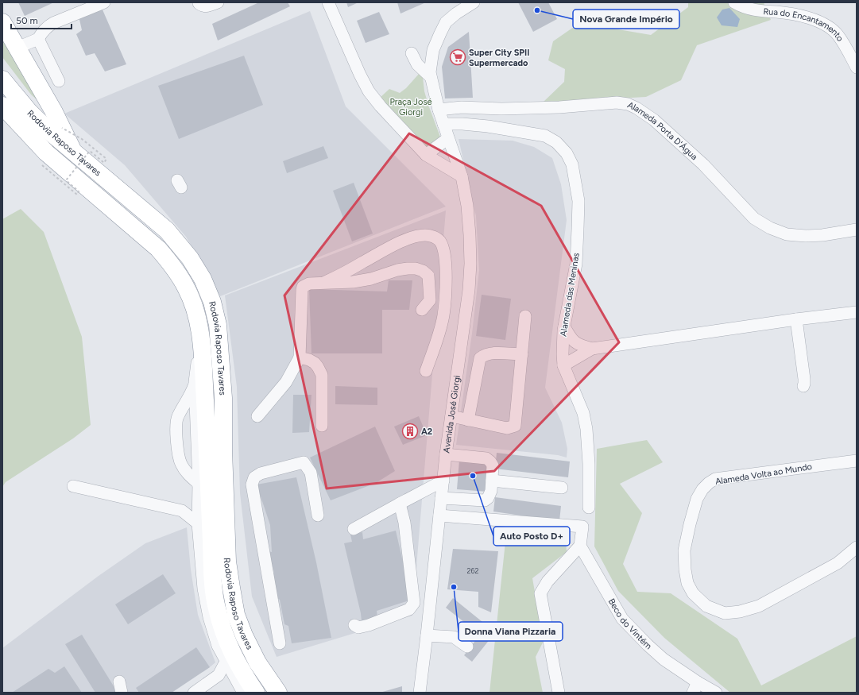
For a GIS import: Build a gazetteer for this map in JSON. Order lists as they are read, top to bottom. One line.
{"streets":{"highway":["Rodovia Raposo Tavares"],"street":["Rua do Encantamento","Alameda Porta D'Água","Alameda das Meninas","Avenida José Giorgi","Alameda Volta ao Mundo","Beco do Vintém"]},"crossings":[["Alameda Porta D'Água","Avenida José Giorgi"],["Alameda das Meninas","Avenida José Giorgi"]],"parks":["Praça José Giorgi"],"places":{"other":["Nova Grande Império","Auto Posto D+","Donna Viana Pizzaria"],"supermarket":["Super City SPII Supermercado"],"building":["A2"]},"house_numbers":["262"],"scale_bar":"50 m"}
